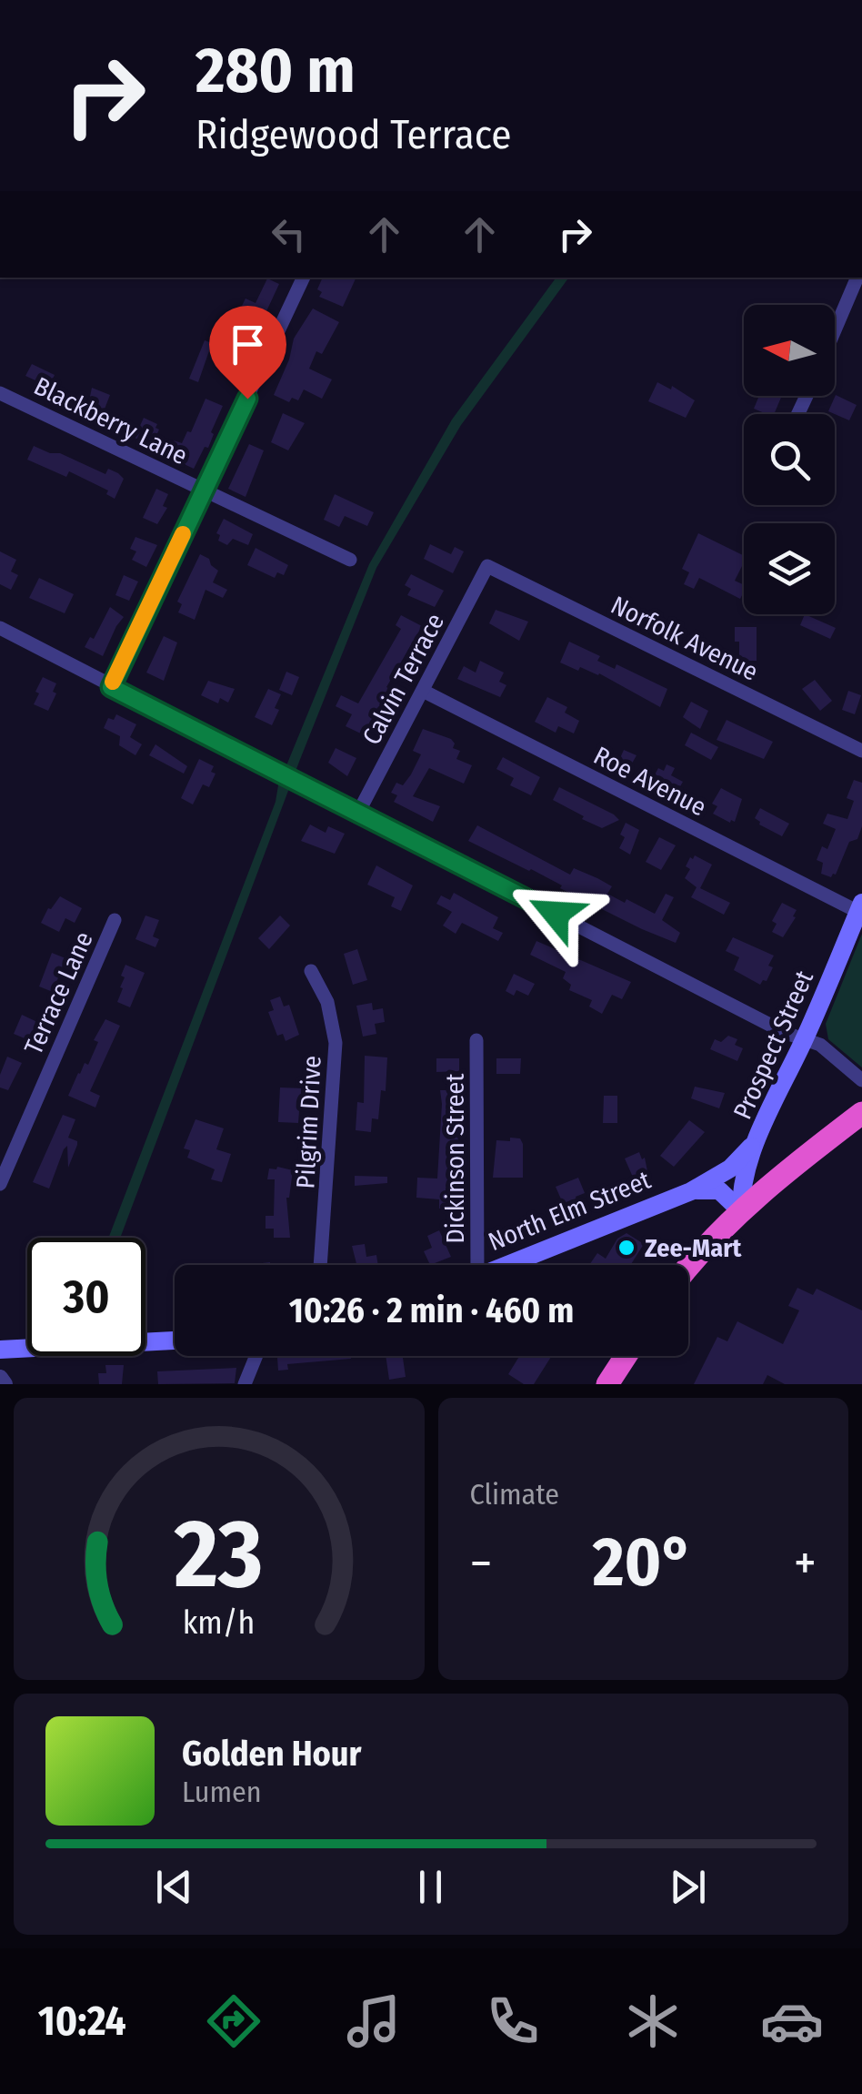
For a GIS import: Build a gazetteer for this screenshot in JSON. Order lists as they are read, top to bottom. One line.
{"streets":{"main road":["Prospect Street","North Elm Street"],"street":["Blackberry Lane","Norfolk Avenue","Calvin Terrace","Roe Avenue","Terrace Lane","Pilgrim Drive","Dickinson Street"]},"crossings":[["Norfolk Avenue","Calvin Terrace"],["Calvin Terrace","Roe Avenue"],["Roe Avenue","Prospect Street"],["Prospect Street","North Elm Street"]],"places":["Zee-Mart"],"north":"left","page":{"turn":["280 m","Ridgewood Terrace"],"limit":"30","trip":"10:26 · 2 min · 460 m","tile":"Climate","heat":["−","20°","+"],"song":["Golden Hour","Lumen"],"tabs":"10:24","gauge":["23","km/h"]}}
